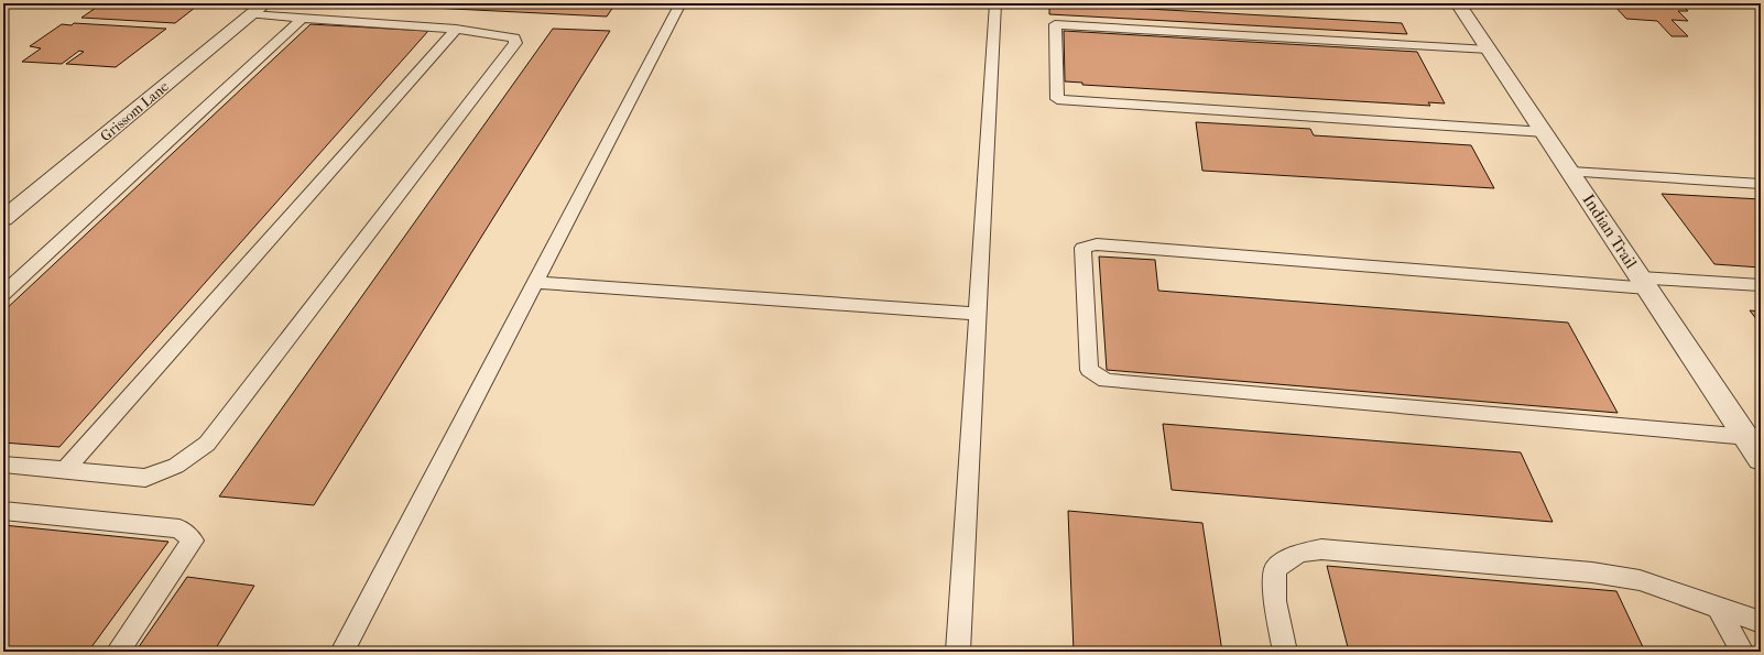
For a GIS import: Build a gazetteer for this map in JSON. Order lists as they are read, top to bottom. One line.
{"streets":{"street":["Grissom Lane","Indian Trail"]}}
